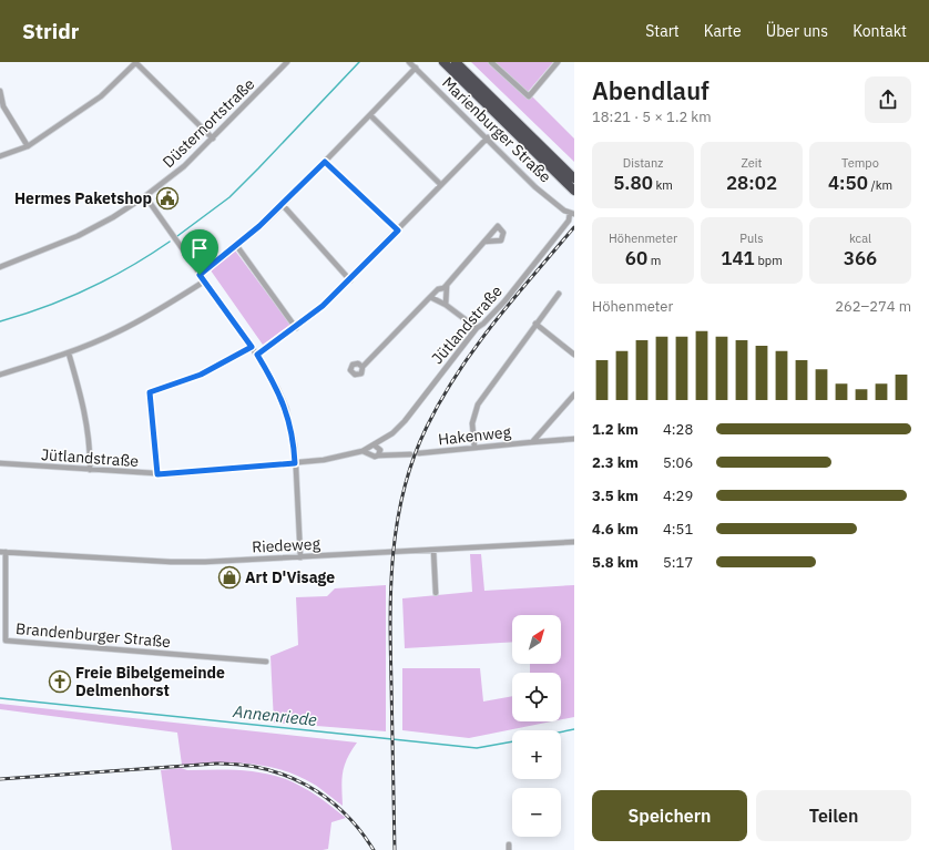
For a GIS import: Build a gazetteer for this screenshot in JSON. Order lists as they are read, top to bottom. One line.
{"streets":{"street":["Düsternortstraße","Marienburger Straße","Jütlandstraße","Hakenweg","Riedeweg","Brandenburger Straße"]},"crossings":[["Marienburger Straße","Jütlandstraße"],["Riedeweg","Brandenburger Straße"]],"water":["Annenriede"],"places":{"public building":["Hermes Paketshop"],"shop":["Art D'Visage"],"church":["Freie Bibelgemeinde Delmenhorst"]},"north":"top right","page":{"header":"Stridr","nav":["Start","Karte","Über uns","Kontakt"],"heading":["Abendlauf","18:21 · 5 × 1.2 km"],"stats":[["Distanz","5.80 km"],["Zeit","28:02"],["Tempo","4:50 /km"],["Höhenmeter","60 m"],["Puls","141 bpm"],["kcal","366"]],"chart":["Höhenmeter","262–274 m"],"list":[{"name":"1.2 km","note":"4:28"},{"name":"2.3 km","note":"5:06"},{"name":"3.5 km","note":"4:29"},{"name":"4.6 km","note":"4:51"},{"name":"5.8 km","note":"5:17"}],"map_buttons":["+","−"],"buttons":["Speichern","Teilen"]}}
